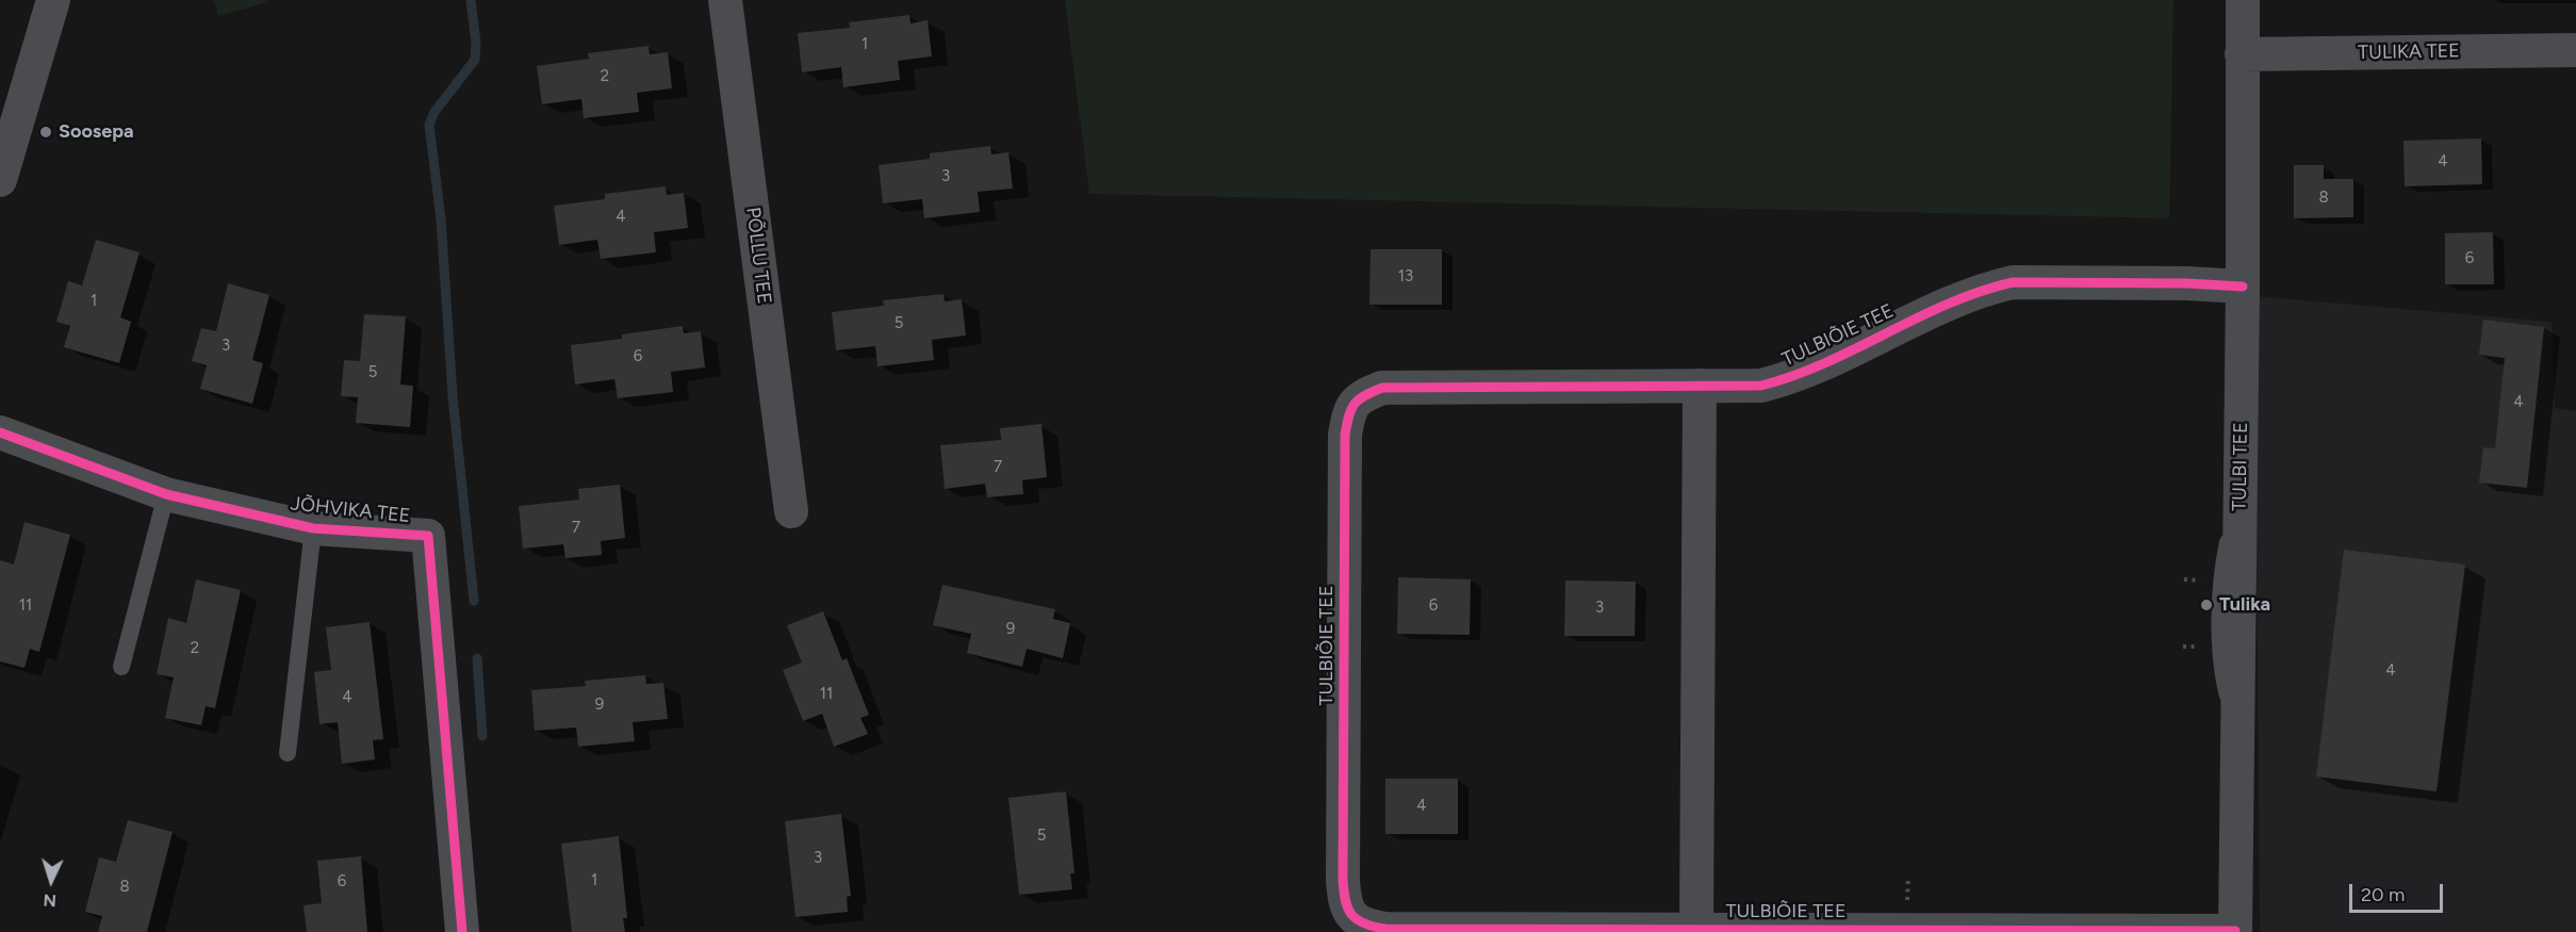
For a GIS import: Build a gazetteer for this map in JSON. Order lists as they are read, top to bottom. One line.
{"streets":{"street":["TULIKA TEE","PÕLLU TEE","TULBIÕIE TEE","TULBI TEE","JÕHVIKA TEE"]},"crossings":[["TULIKA TEE","TULBI TEE"],["TULBIÕIE TEE","TULBI TEE"]],"places":["Soosepa","Tulika"],"house_numbers":["1","2","4","3","8","4","6","13","1","5","3","6","5","4","7","7","11","6","3","9","2","4","11","4","9","4","5","3","1","6","8"],"scale_bar":"20 m","north":"bottom"}
